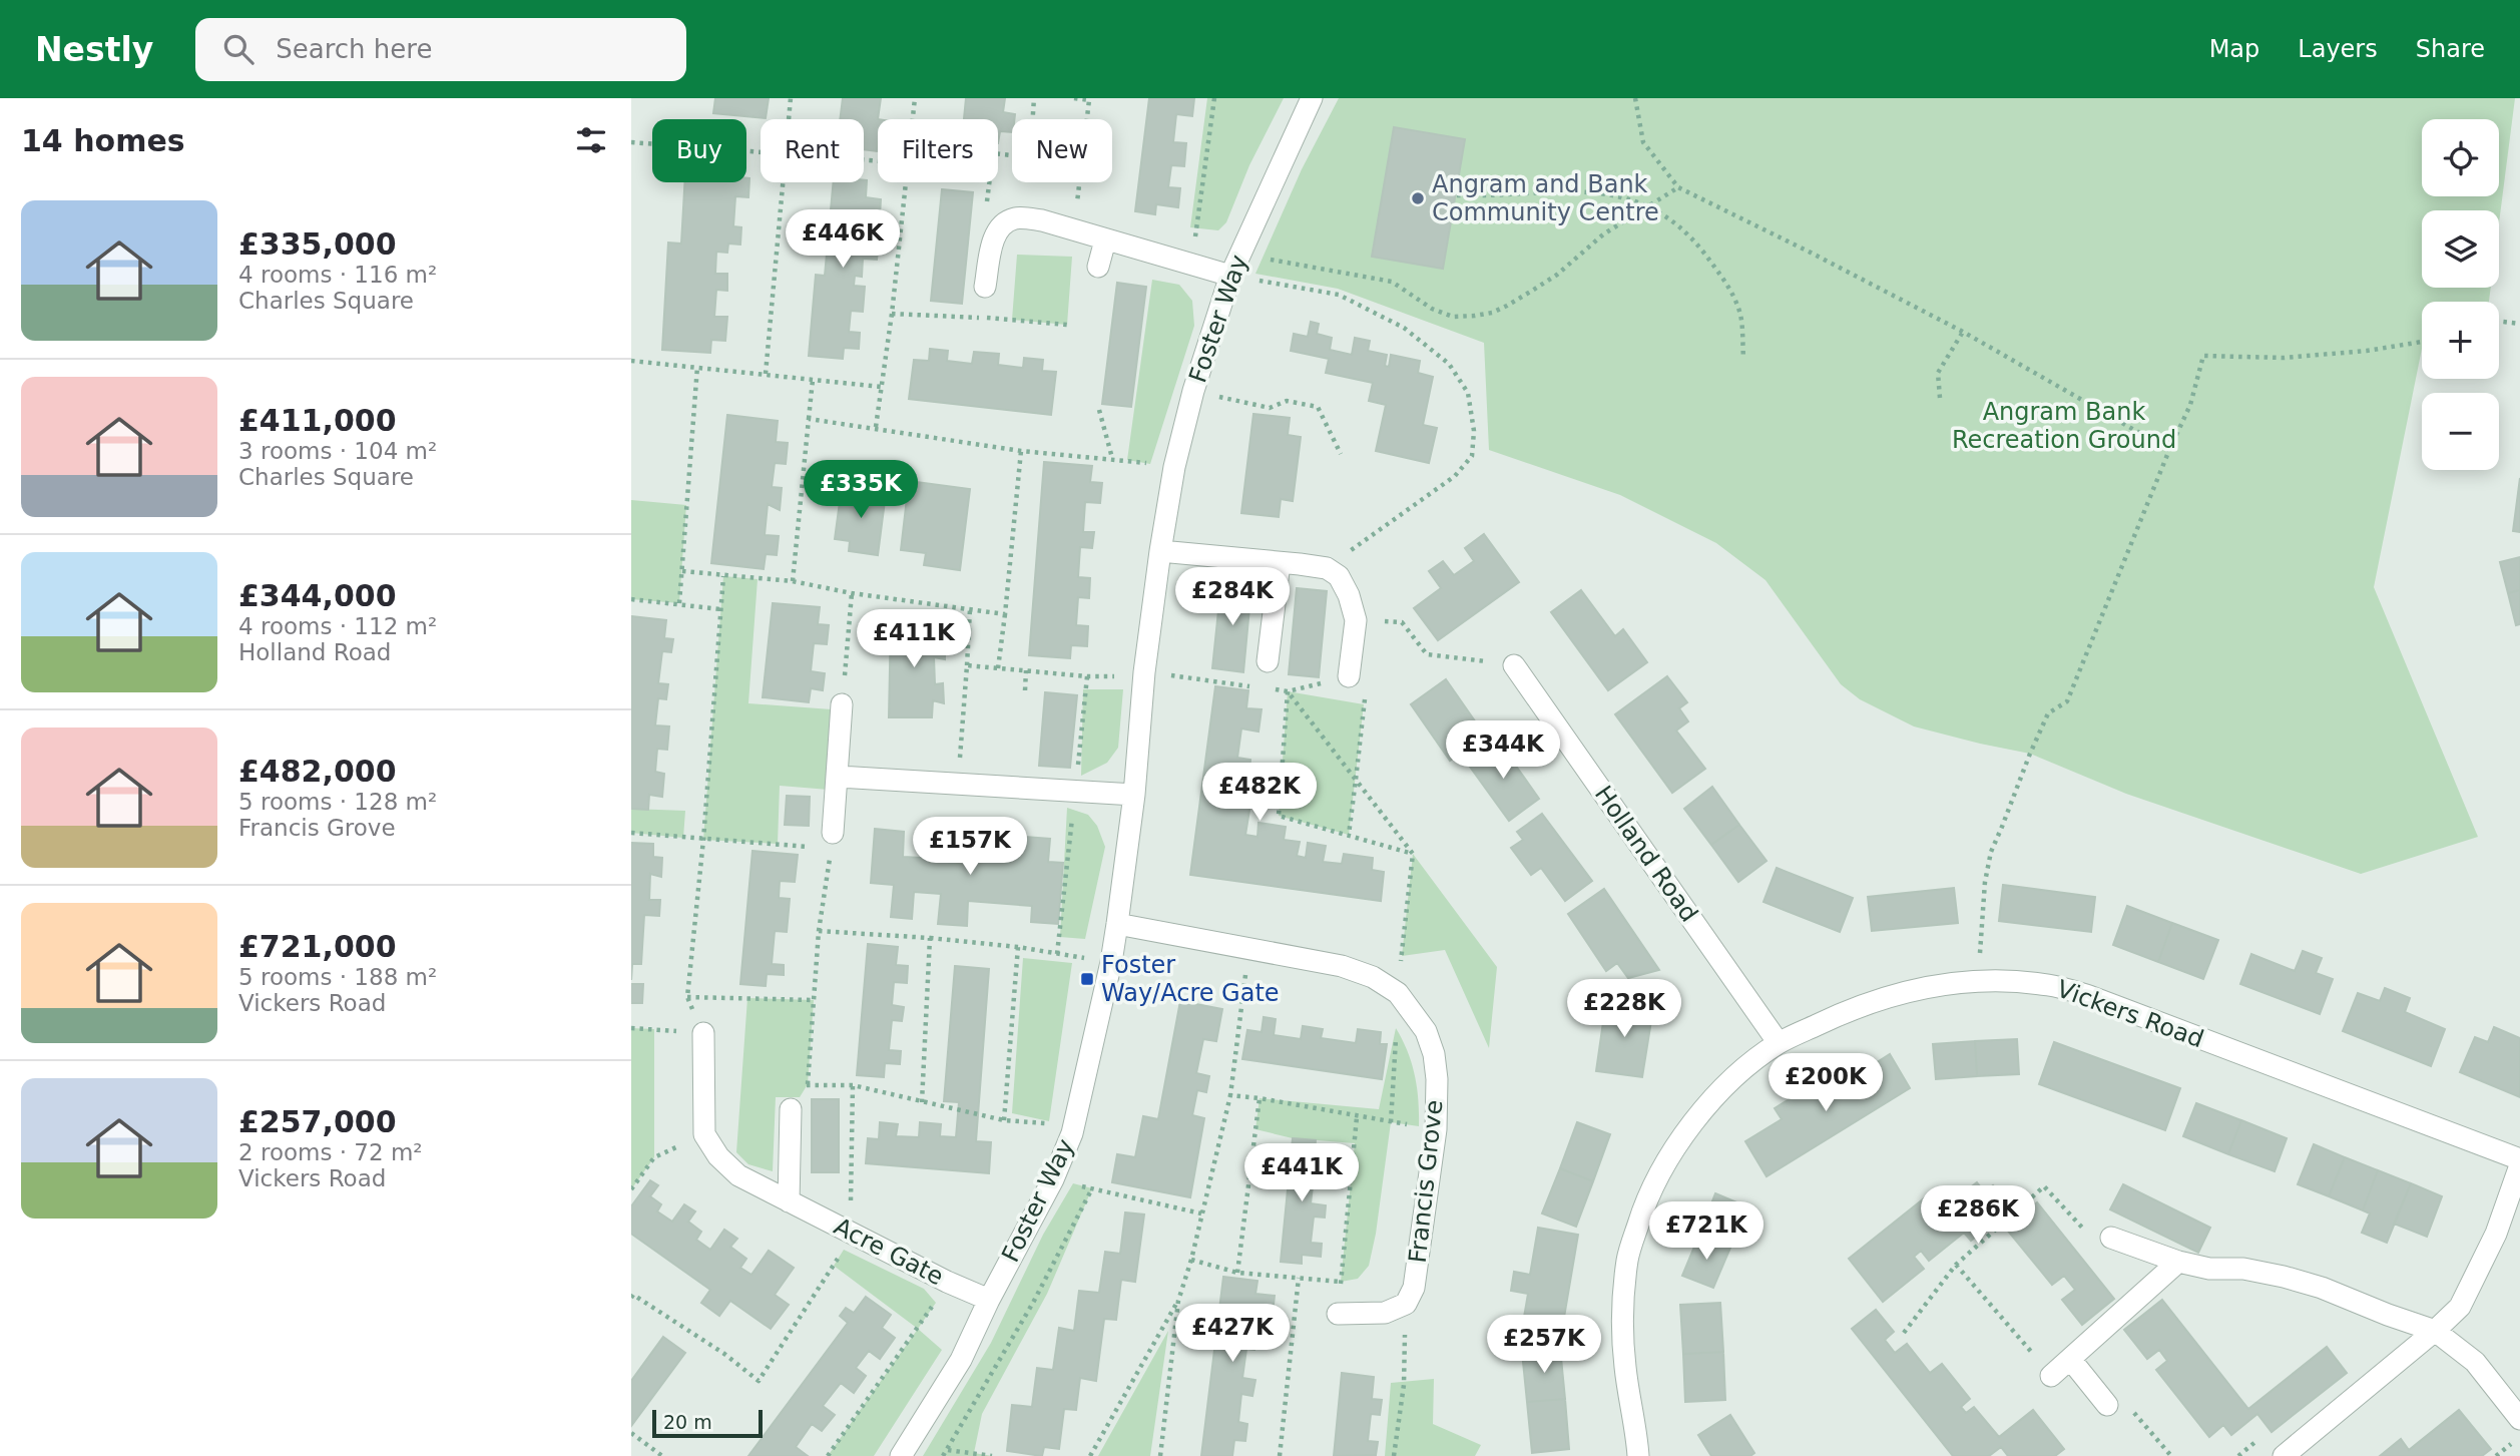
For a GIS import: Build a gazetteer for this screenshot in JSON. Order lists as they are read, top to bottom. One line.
{"streets":{"street":["Foster Way","Holland Road","Vickers Road","Francis Grove","Acre Gate"]},"crossings":[["Foster Way","Francis Grove"],["Foster Way","Acre Gate"],["Holland Road","Vickers Road"]],"parks":["Angram Bank Recreation Ground"],"places":{"other":["Angram and Bank Community Centre"],"transit":["Foster Way/Acre Gate"]},"scale_bar":"20 m","page":{"header":"Nestly","search":"Search here","nav":["Map","Layers","Share"],"heading":"14 homes","map_buttons":["+","−"],"chip":["Buy","Rent","Filters","New"],"list":[{"name":"£335,000","note":"4 rooms · 116 m² · Charles Square"},{"name":"£411,000","note":"3 rooms · 104 m² · Charles Square"},{"name":"£344,000","note":"4 rooms · 112 m² · Holland Road"},{"name":"£482,000","note":"5 rooms · 128 m² · Francis Grove"},{"name":"£721,000","note":"5 rooms · 188 m² · Vickers Road"},{"name":"£257,000","note":"2 rooms · 72 m² · Vickers Road"}],"price":["£446K","£335K","£284K","£411K","£344K","£482K","£157K","£228K","£200K","£441K","£286K","£721K","£427K","£257K"],"scale":"20 m"}}
